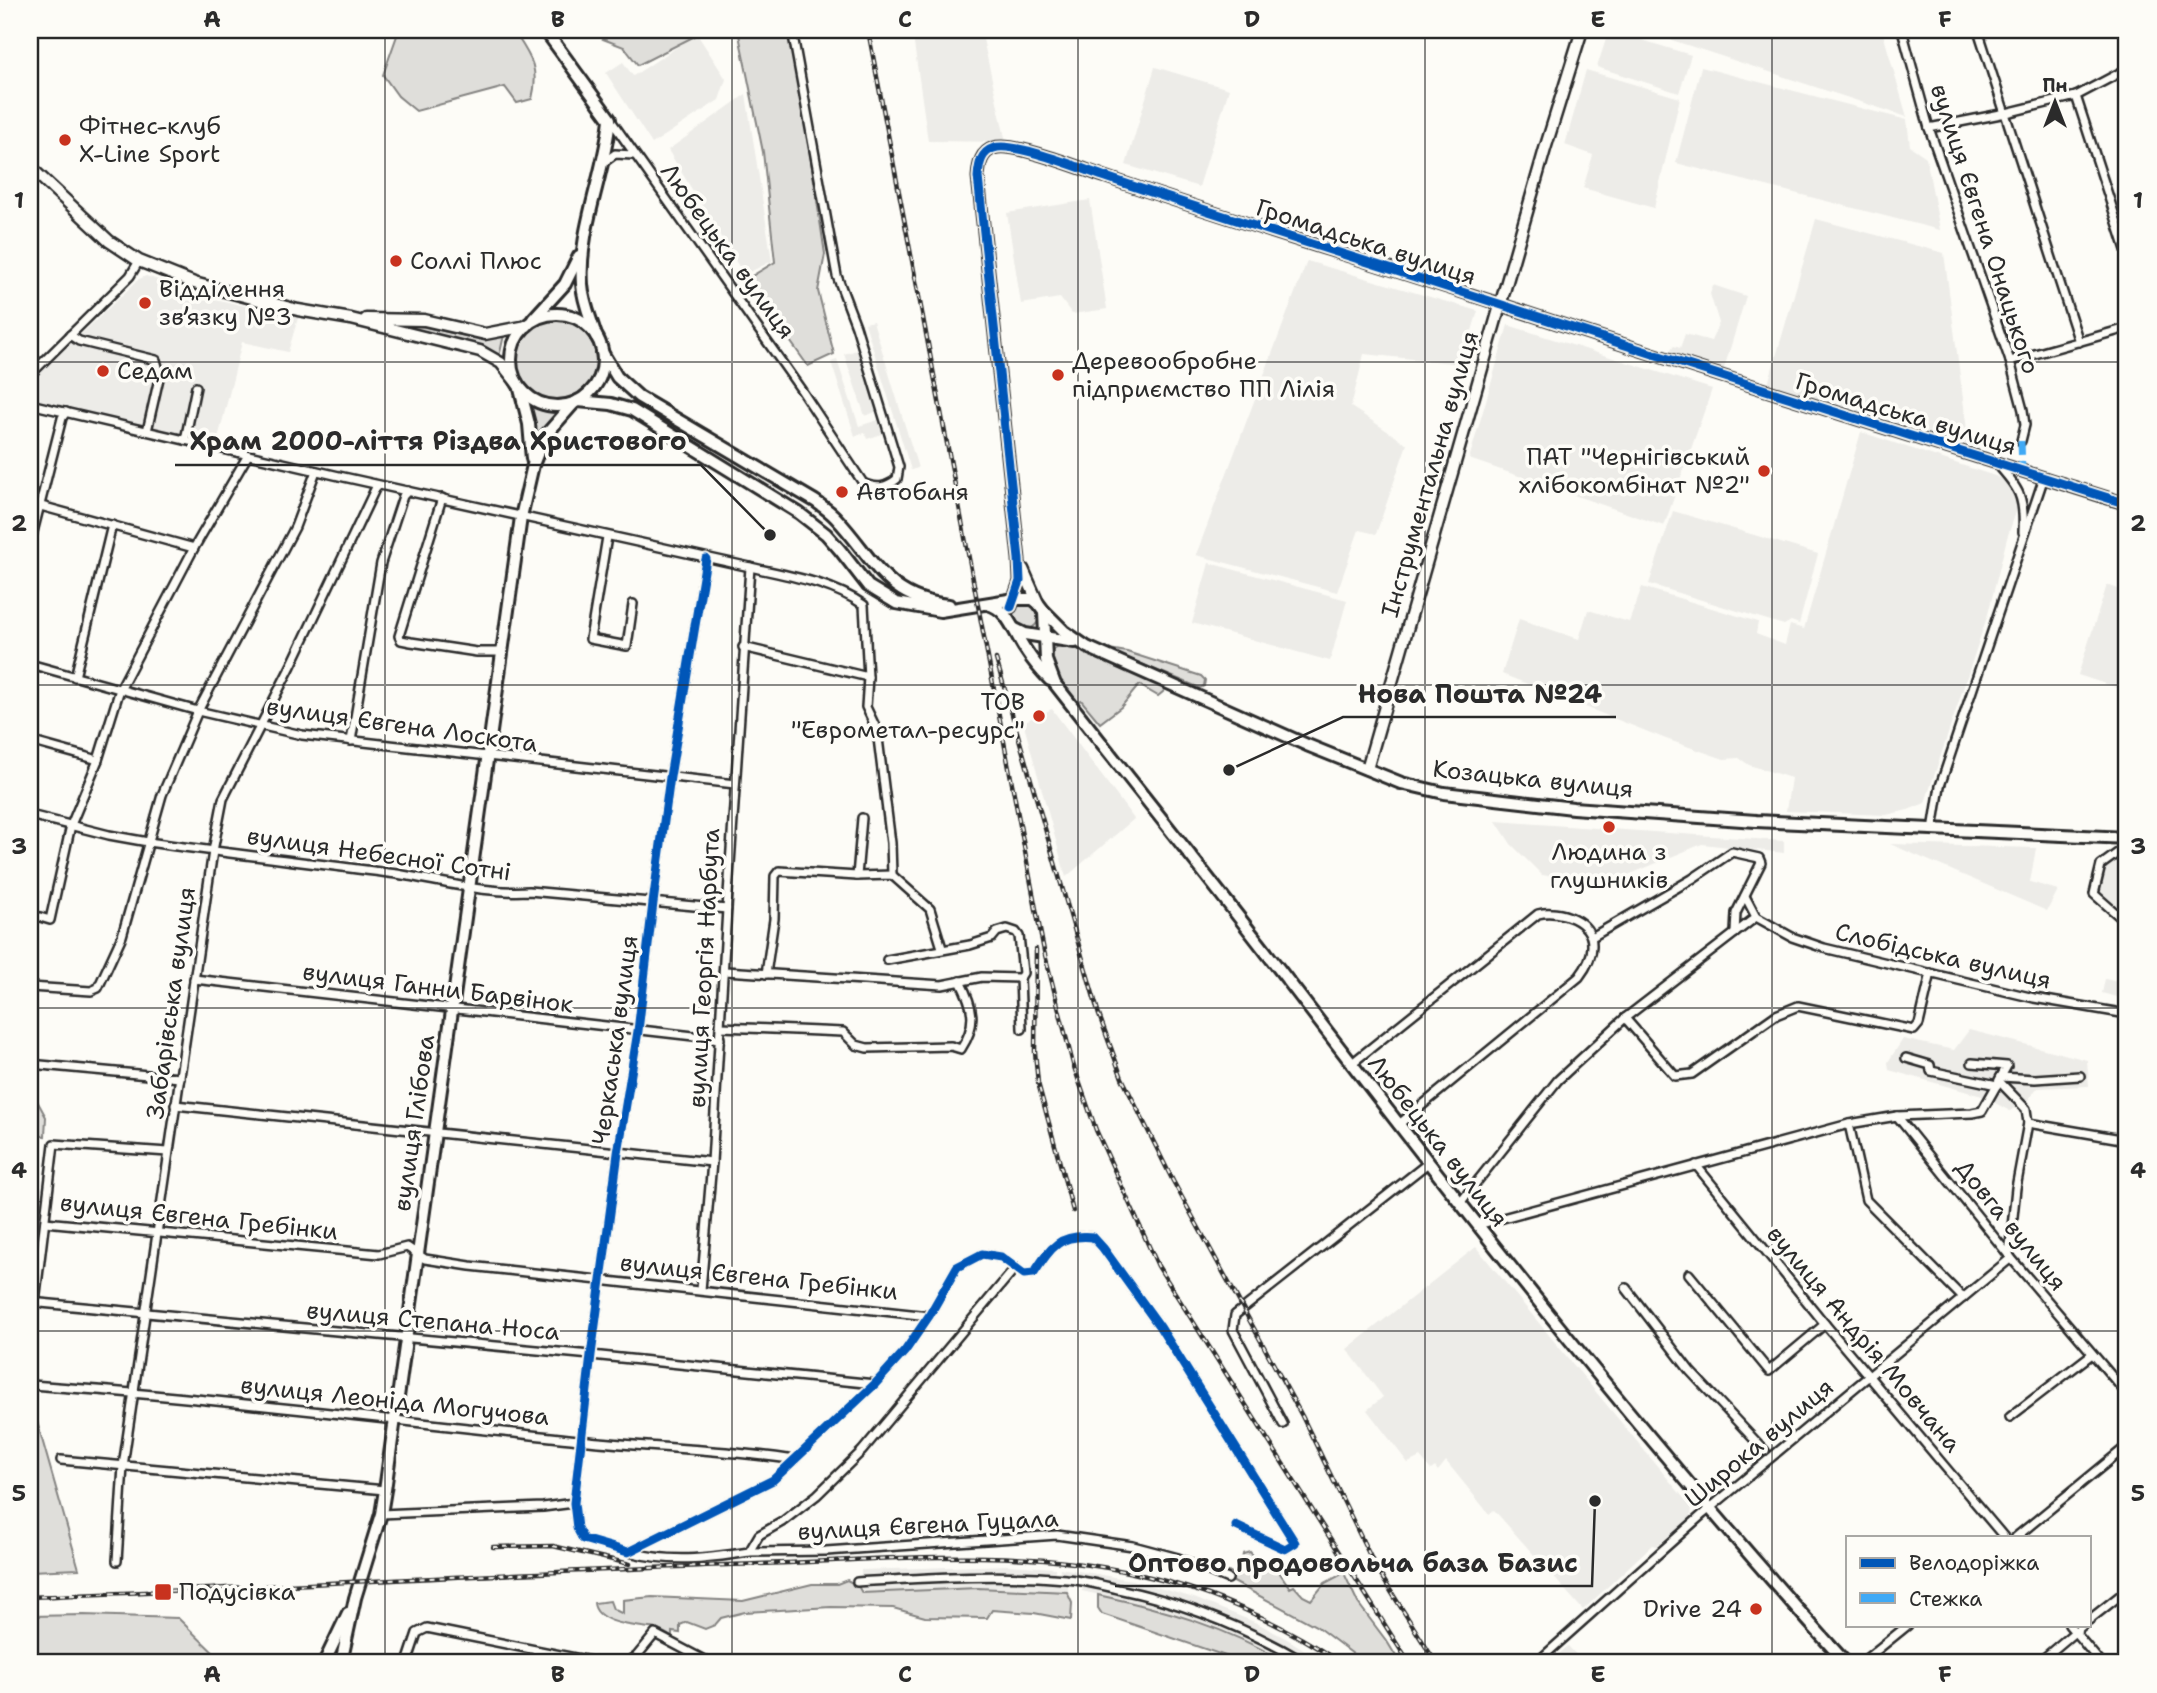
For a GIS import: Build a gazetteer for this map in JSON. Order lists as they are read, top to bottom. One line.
{"streets":{"main road":["Любецька вулиця","Козацька вулиця","вулиця Глібова"],"street":["вулиця Євгена Онацького","Громадська вулиця","Інструментальна вулиця","вулиця Євгена Лоскота","вулиця Небесної Сотні","Слобідська вулиця","вулиця Георгія Нарбута","вулиця Ганни Барвінок","Забарівська вулиця","Черкаська вулиця","вулиця Євгена Гребінки","Довга вулиця","вулиця Степана Носа","вулиця Андрія Мовчана","вулиця Леоніда Могучова","Широка вулиця","вулиця Євгена Гуцала"]},"crossings":[["Громадська вулиця","Інструментальна вулиця"],["Любецька вулиця","Козацька вулиця"],["Любецька вулиця","Широка вулиця"],["Інструментальна вулиця","Козацька вулиця"],["вулиця Євгена Лоскота","вулиця Георгія Нарбута"],["вулиця Євгена Лоскота","Забарівська вулиця"],["вулиця Євгена Лоскота","Черкаська вулиця"],["вулиця Євгена Лоскота","вулиця Глібова"],["вулиця Небесної Сотні","вулиця Георгія Нарбута"],["вулиця Небесної Сотні","Забарівська вулиця"],["вулиця Небесної Сотні","Черкаська вулиця"],["вулиця Небесної Сотні","вулиця Глібова"],["вулиця Георгія Нарбута","вулиця Ганни Барвінок"],["вулиця Георгія Нарбута","вулиця Євгена Гребінки"],["вулиця Ганни Барвінок","Забарівська вулиця"],["вулиця Ганни Барвінок","Черкаська вулиця"],["вулиця Ганни Барвінок","вулиця Глібова"],["Забарівська вулиця","вулиця Євгена Гребінки"],["Забарівська вулиця","вулиця Степана Носа"],["Забарівська вулиця","вулиця Леоніда Могучова"],["Черкаська вулиця","вулиця Євгена Гребінки"],["Черкаська вулиця","вулиця Степана Носа"],["Черкаська вулиця","вулиця Леоніда Могучова"],["вулиця Глібова","вулиця Євгена Гребінки"],["вулиця Глібова","вулиця Степана Носа"],["вулиця Глібова","вулиця Леоніда Могучова"],["Довга вулиця","Широка вулиця"],["вулиця Андрія Мовчана","Широка вулиця"]],"places":{"other":["Фітнес-клуб X-Line Sport","Соллі Плюс","Відділення зв’язку №3","Седам","Деревообробне підприємство ПП Лілія","ПАТ \"Чернігівський хлібокомбінат №2\"","Автобаня","Храм 2000-ліття Різдва Христового","ТОВ \"Еврометал-ресурс\"","Нова Пошта №24","Людина з глушників","Оптово продовольча база Базис","Drive 24"],"transit":["Подусівка"]},"legend":["Велодоріжка","Стежка"],"north":"top","grid":{"columns":["A","B","C","D","E","F"],"rows":["1","2","3","4","5"]}}
